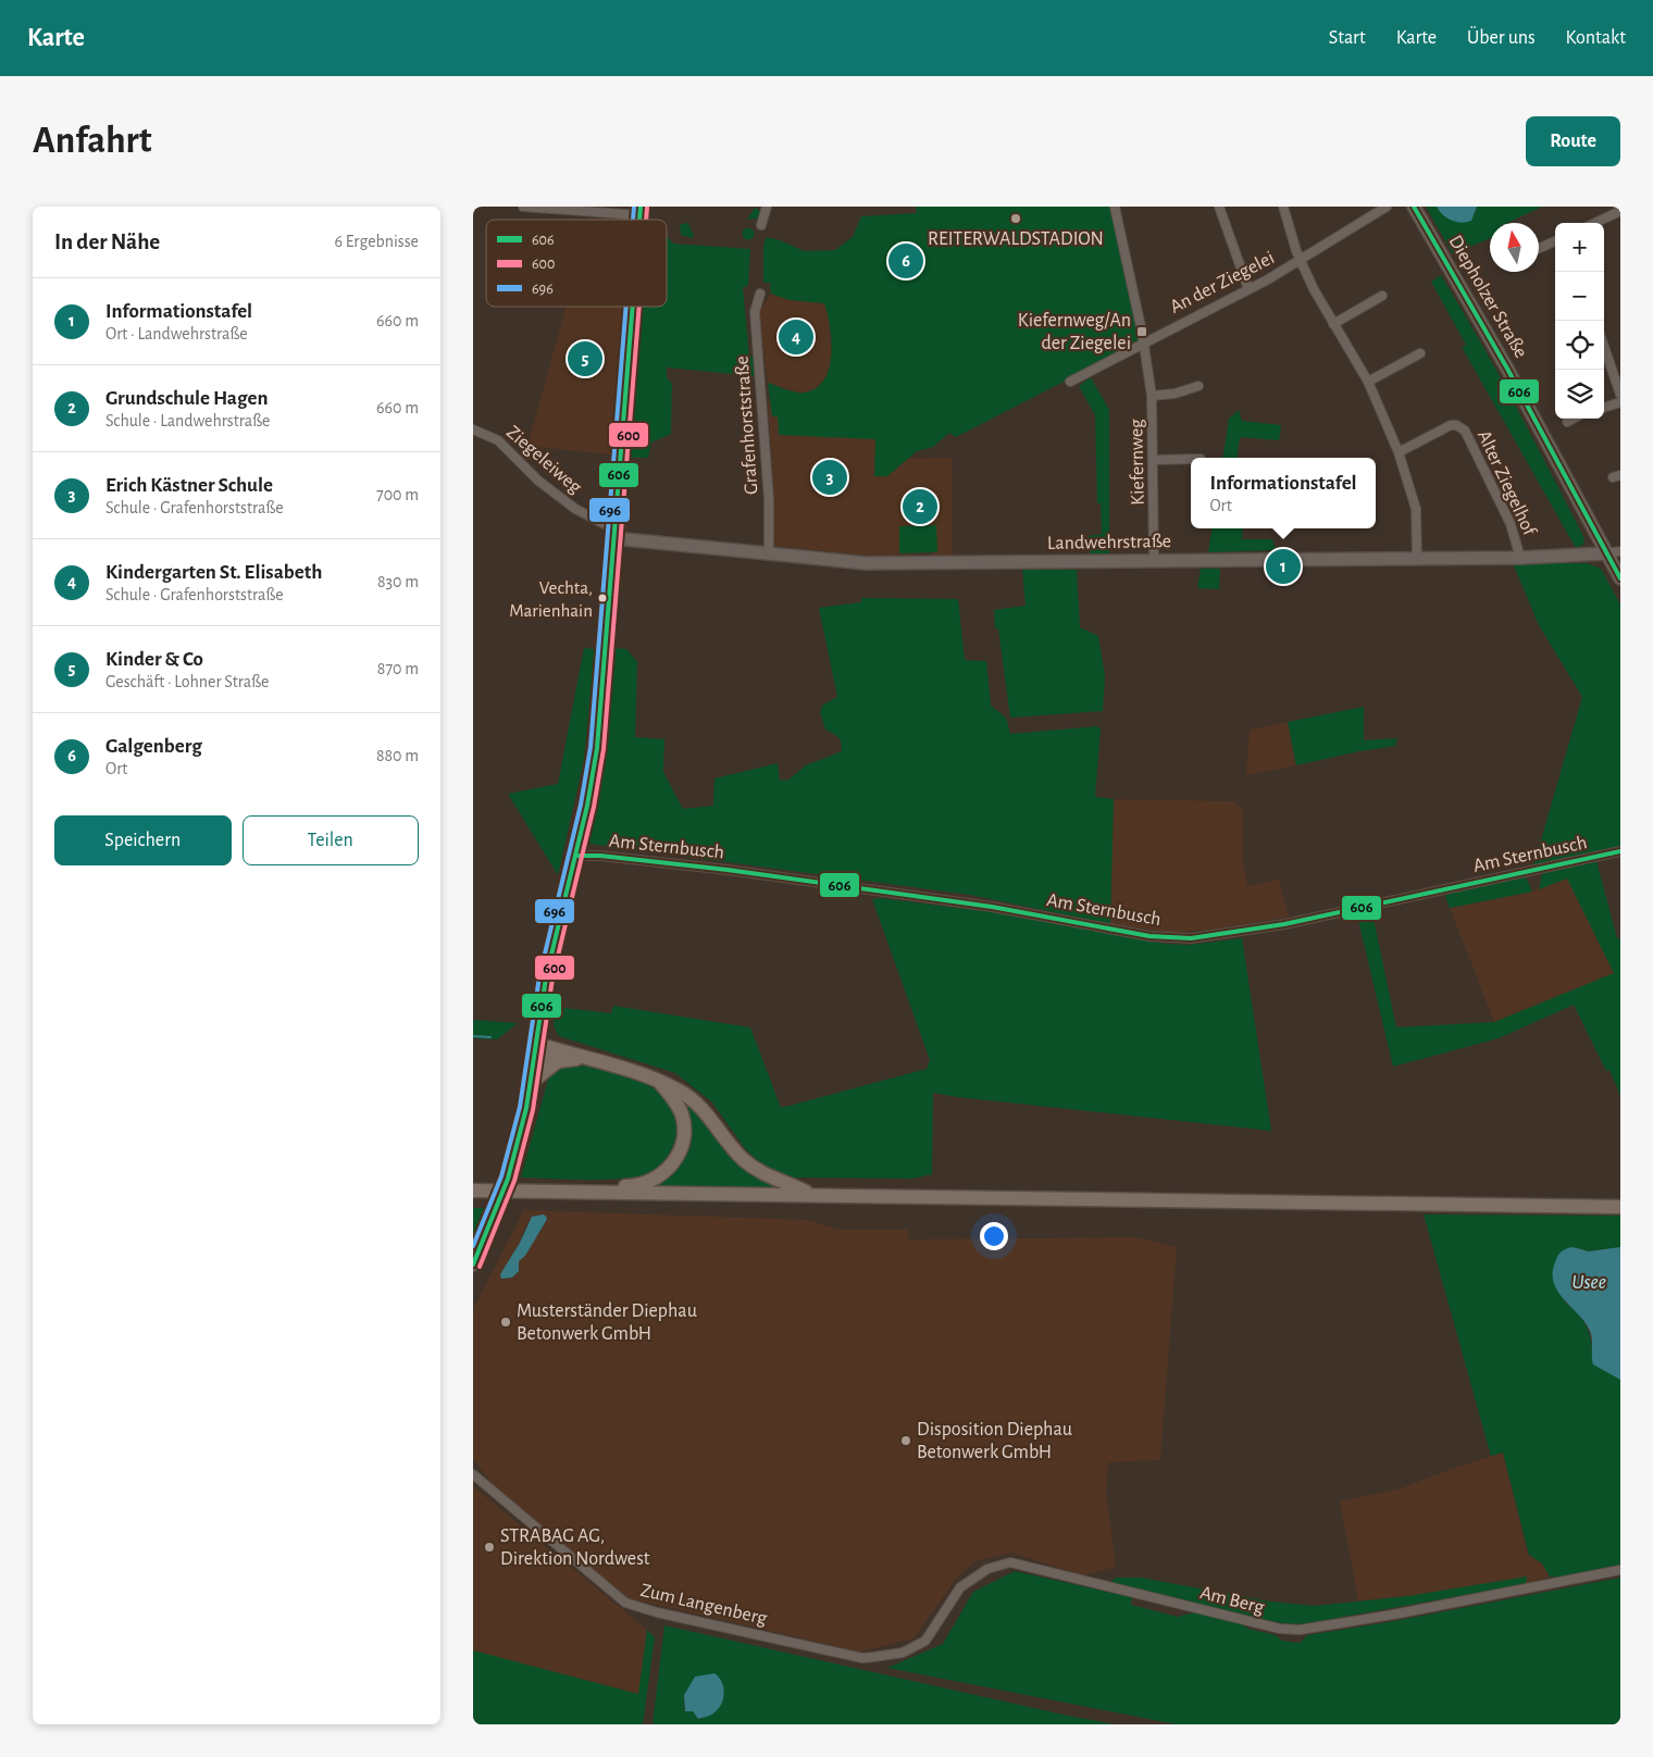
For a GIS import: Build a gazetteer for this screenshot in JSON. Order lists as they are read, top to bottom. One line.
{"streets":{"main road":["Diepholzer Straße","Landwehrstraße"],"street":["An der Ziegelei","Grafenhorststraße","Ziegeleiweg","Kiefernweg","Alter Ziegelhof","Am Sternbusch","Am Berg","Zum Langenberg"]},"crossings":[["An der Ziegelei","Kiefernweg"],["Diepholzer Straße","Landwehrstraße"],["Grafenhorststraße","Landwehrstraße"],["Ziegeleiweg","Landwehrstraße"],["Kiefernweg","Landwehrstraße"],["Alter Ziegelhof","Landwehrstraße"],["Am Berg","Zum Langenberg"]],"water":["Usee"],"places":{"other":["REITERWALDSTADION","Vechta, Marienhain","Musterständer Diephau Betonwerk GmbH","Disposition Diephau Betonwerk GmbH","STRABAG AG, Direktion Nordwest"],"transit":["Kiefernweg/An der Ziegelei"]},"lines":["transit line 606","transit line 696","transit line 600"],"legend":["606","600","696"],"north":"top","page":{"header":"Karte","nav":["Start","Karte","Über uns","Kontakt"],"buttons":["Route",["Speichern","Teilen"]],"title":"Anfahrt","heading":["In der Nähe","6 Ergebnisse"],"map_buttons":["+","−"],"pins":["6","4","5","3","2","1"],"list":[{"mark":"1","name":"Informationstafel","note":"Ort · Landwehrstraße","value":"660 m"},{"mark":"2","name":"Grundschule Hagen","note":"Schule · Landwehrstraße","value":"660 m"},{"mark":"3","name":"Erich Kästner Schule","note":"Schule · Grafenhorststraße","value":"700 m"},{"mark":"4","name":"Kindergarten St. Elisabeth","note":"Schule · Grafenhorststraße","value":"830 m"},{"mark":"5","name":"Kinder & Co","note":"Geschäft · Lohner Straße","value":"870 m"},{"mark":"6","name":"Galgenberg","note":"Ort","value":"880 m"}],"popup":["Informationstafel","Ort"]}}
